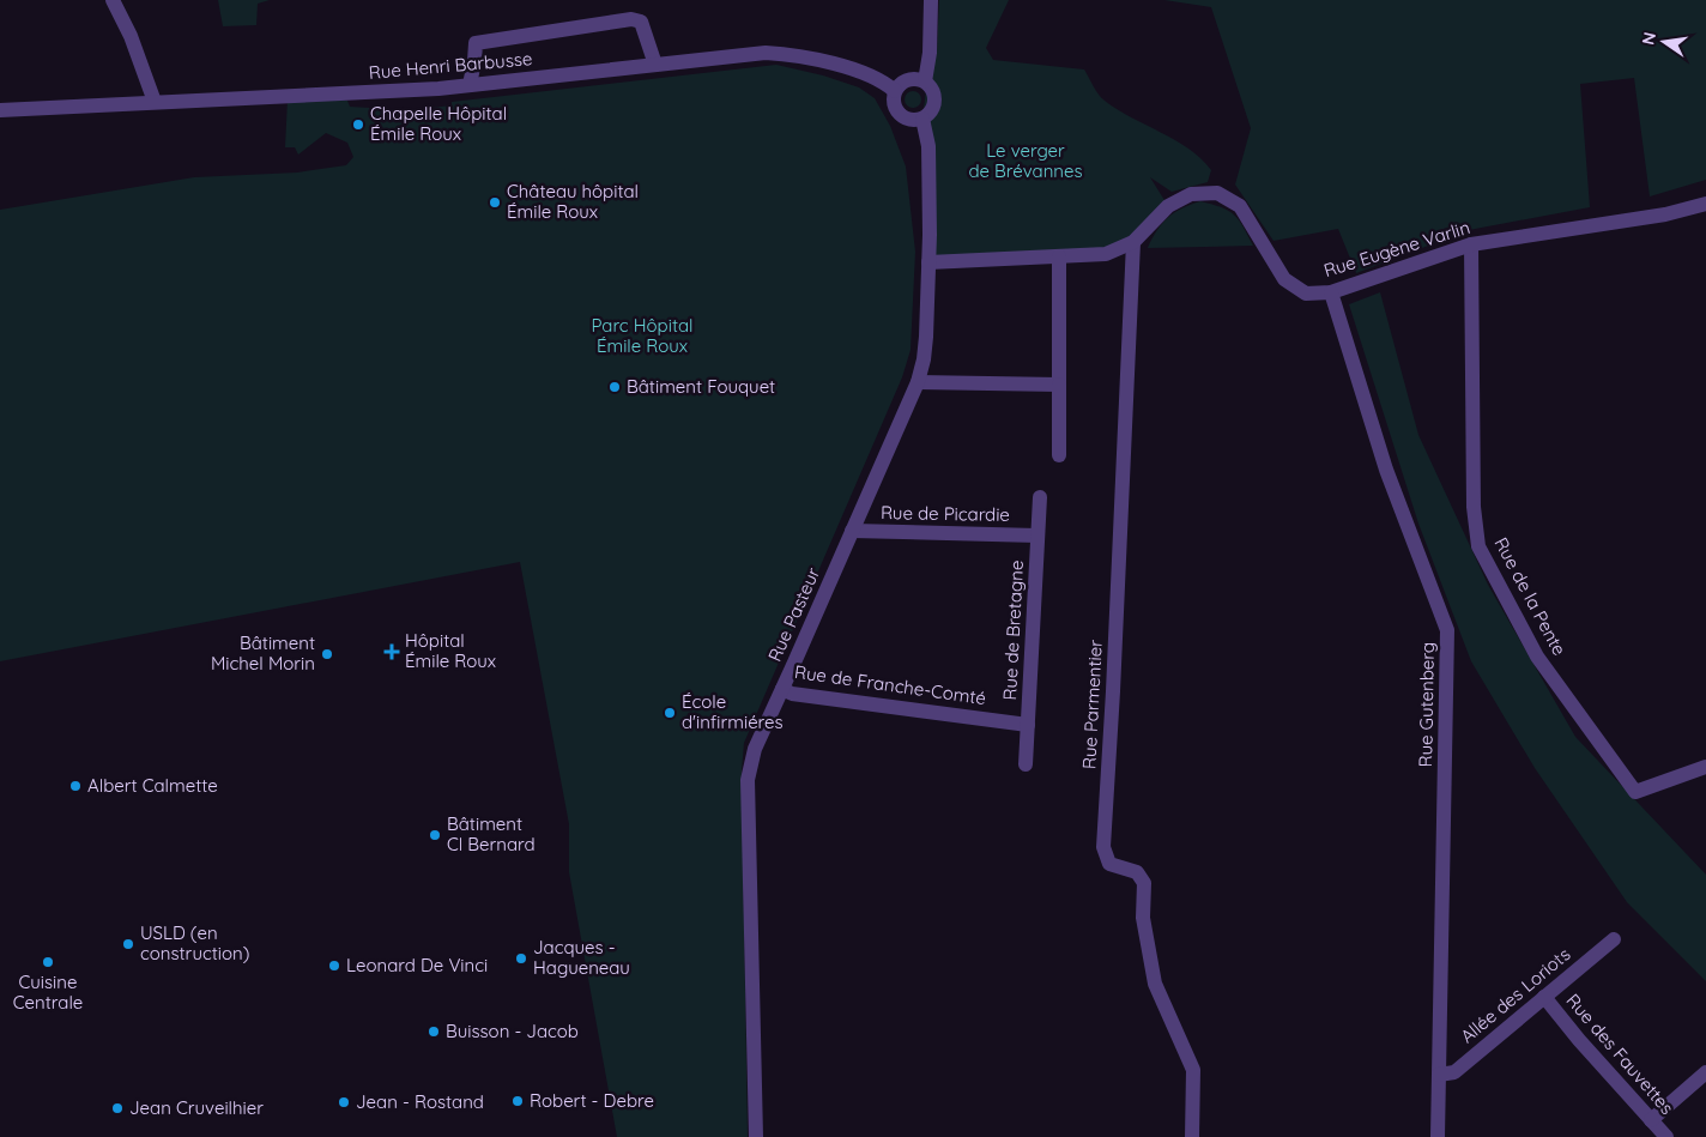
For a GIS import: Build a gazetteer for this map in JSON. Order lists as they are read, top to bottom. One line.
{"streets":{"street":["Rue Henri Barbusse","Rue Eugène Varlin","Rue de Picardie","Rue de la Pente","Rue Pasteur","Rue de Bretagne","Rue de Franche-Comté","Rue Parmentier","Rue Gutenberg","Allée des Loriots","Rue des Fauvettes"]},"crossings":[["Rue Henri Barbusse","Rue Pasteur"],["Rue Eugène Varlin","Rue de la Pente"],["Rue Eugène Varlin","Rue Parmentier"],["Rue Eugène Varlin","Rue Gutenberg"],["Rue de Picardie","Rue Pasteur"],["Rue de Picardie","Rue de Bretagne"],["Rue Pasteur","Rue de Franche-Comté"],["Rue de Bretagne","Rue de Franche-Comté"],["Rue Gutenberg","Allée des Loriots"],["Allée des Loriots","Rue des Fauvettes"]],"parks":["Le verger de Brévannes","Parc Hôpital Émile Roux"],"places":{"other":["Chapelle Hôpital Émile Roux","Château hôpital Émile Roux","Bâtiment Fouquet","Bâtiment Michel Morin","École d'infirmiéres","Albert Calmette","Bâtiment Cl Bernard","USLD (en construction)","Jacques - Hagueneau","Cuisine Centrale","Leonard De Vinci","Buisson - Jacob","Robert - Debre","Jean - Rostand","Jean Cruveilhier"],"health":["Hôpital Émile Roux"]},"north":"left"}
